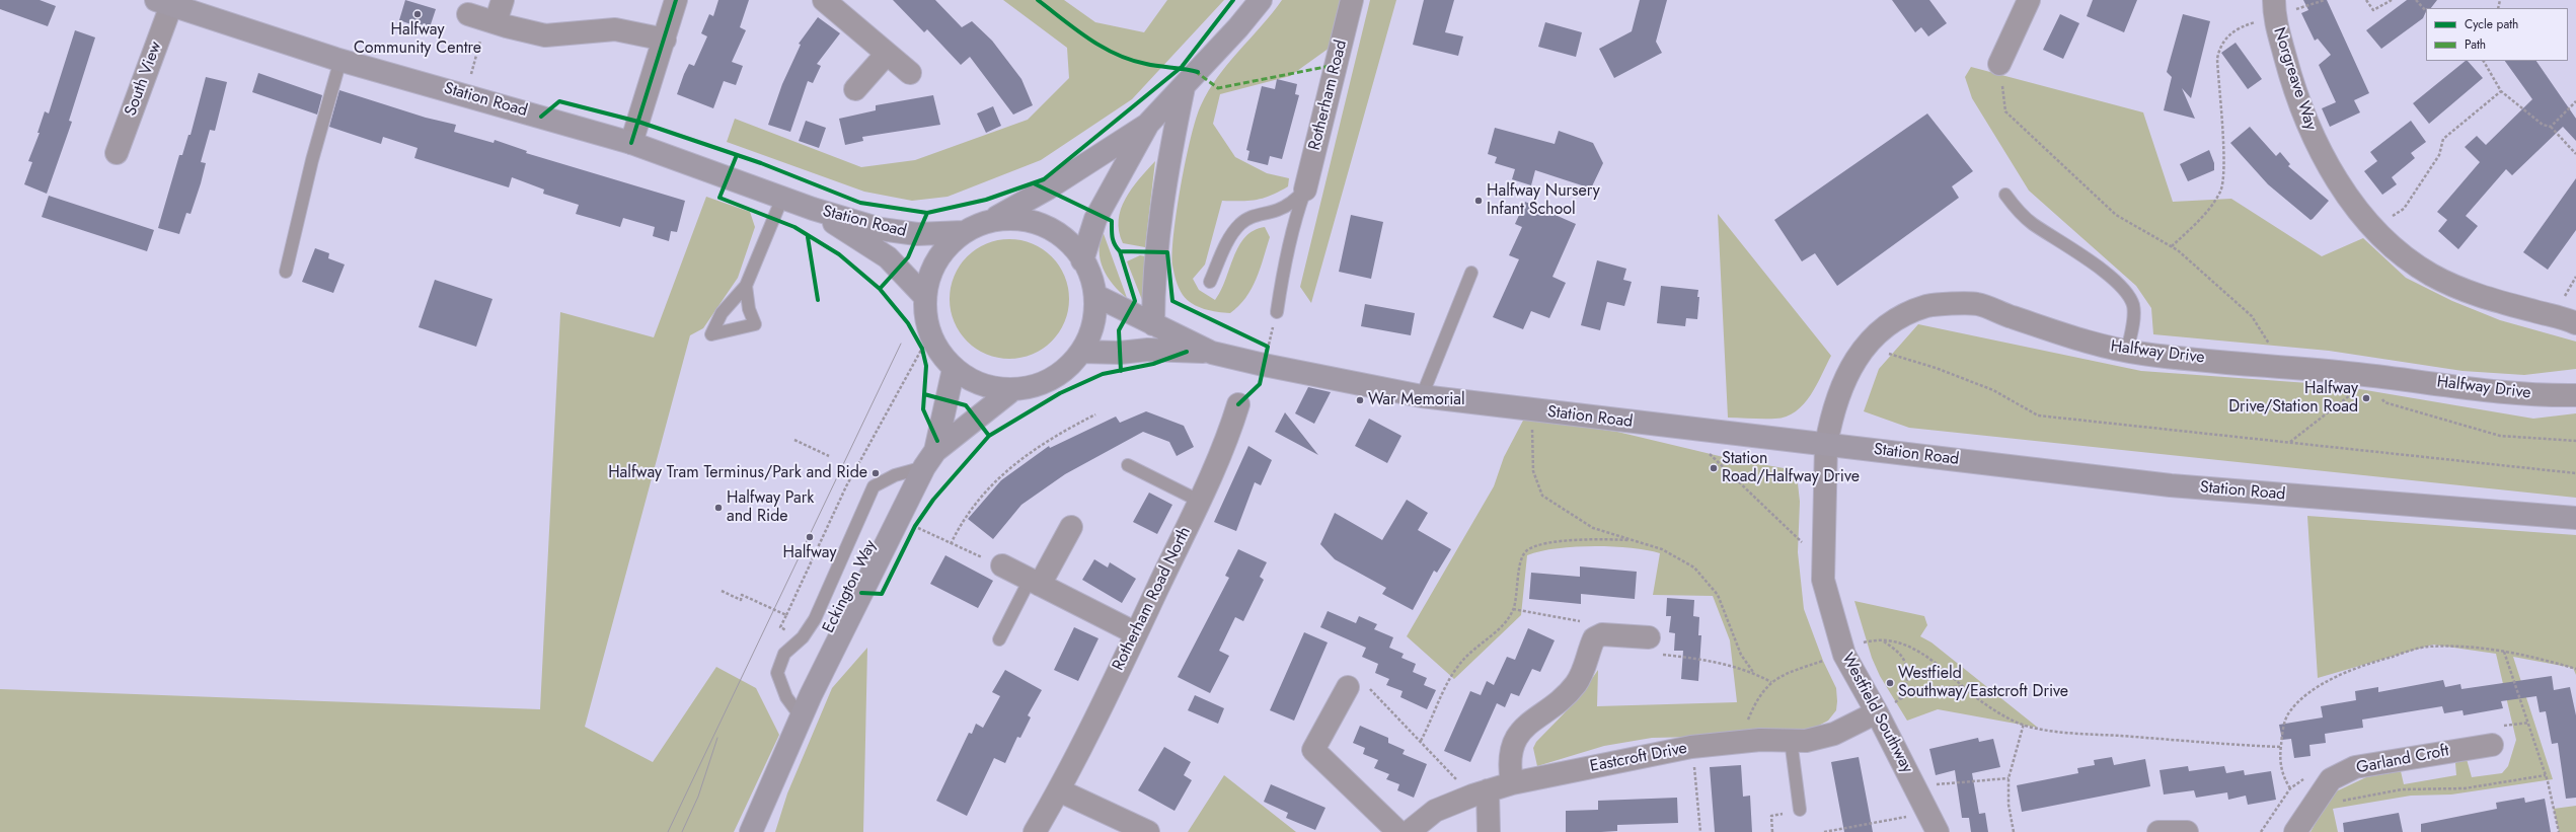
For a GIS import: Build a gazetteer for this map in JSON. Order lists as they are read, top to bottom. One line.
{"streets":{"main road":["Station Road","Eckington Way"],"street":["South View","Norgreave Way","Rotherham Road","Halfway Drive","Rotherham Road North","Westfield Southway","Eastcroft Drive","Garland Croft"]},"crossings":[["South View","Station Road"],["Station Road","Halfway Drive"],["Station Road","Eckington Way"],["Station Road","Westfield Southway"],["Halfway Drive","Westfield Southway"],["Westfield Southway","Eastcroft Drive"]],"places":["Halfway Community Centre","Halfway Nursery Infant School","Halfway Drive/Station Road","War Memorial","Station Road/Halfway Drive","Halfway Tram Terminus/Park and Ride","Halfway Park and Ride","Halfway","Westfield Southway/Eastcroft Drive"],"legend":["Cycle path","Path"]}
